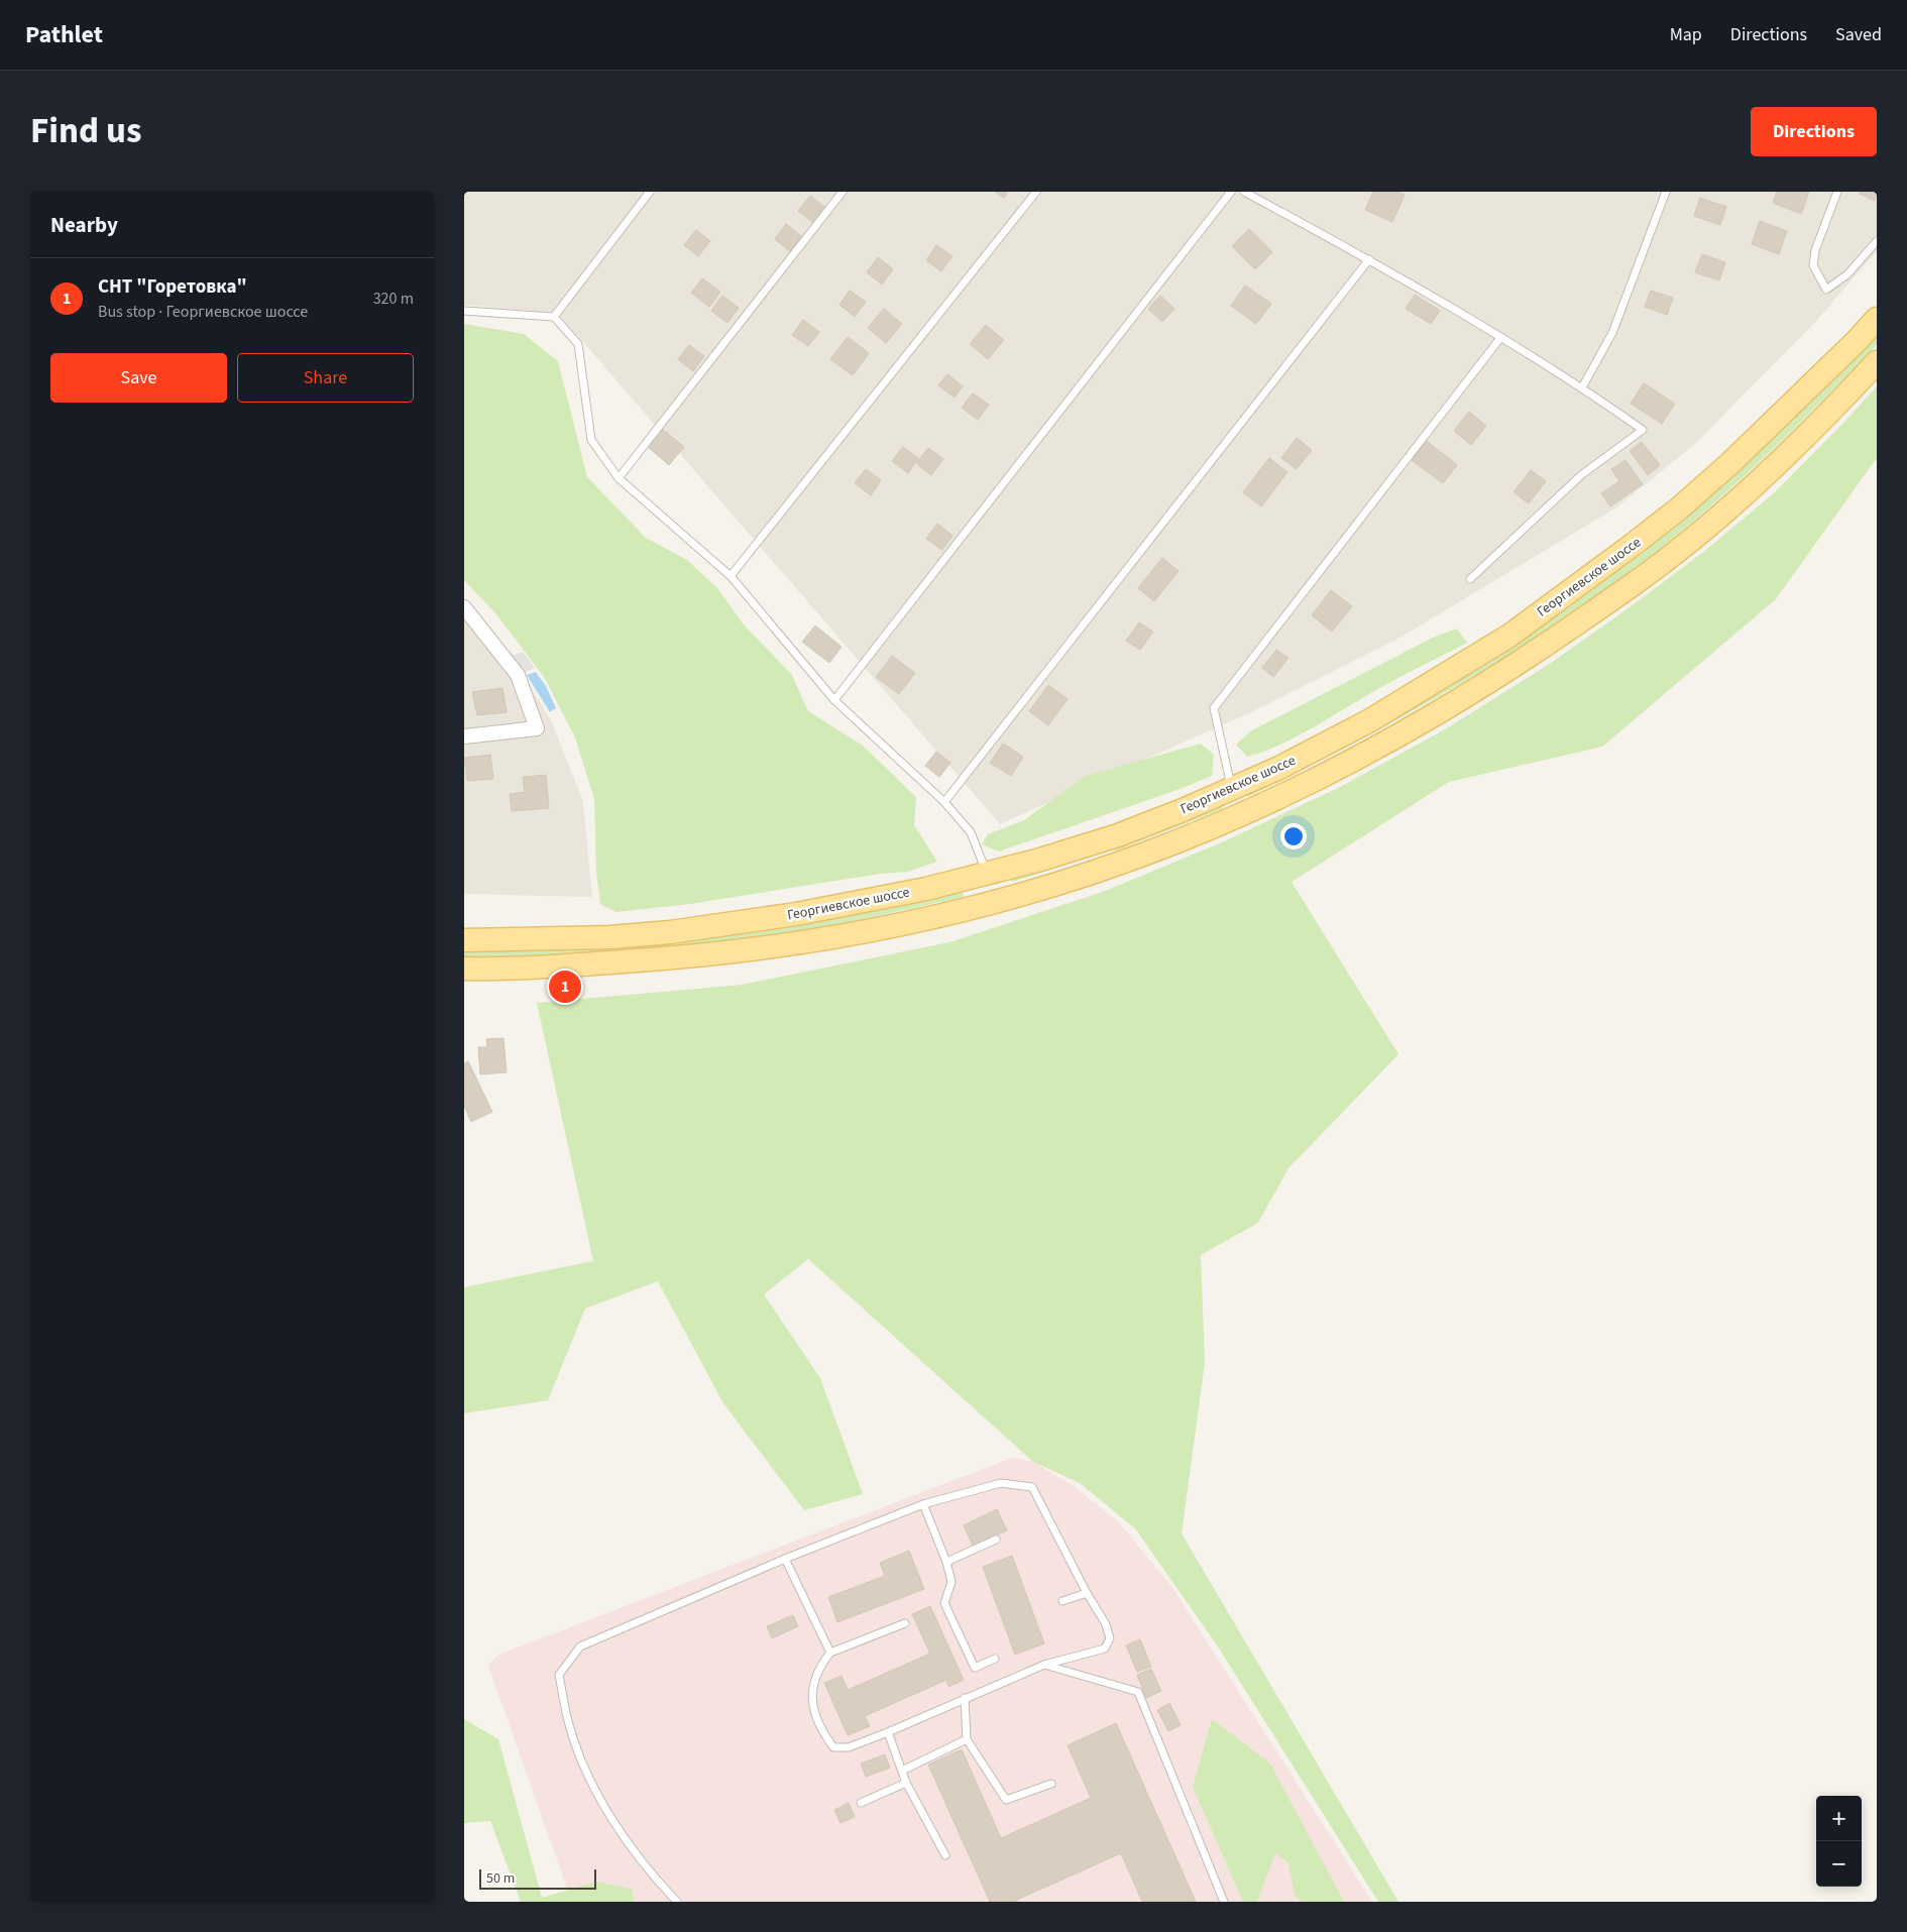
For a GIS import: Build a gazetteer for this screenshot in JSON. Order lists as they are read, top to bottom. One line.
{"streets":{"main road":["Георгиевское шоссе"]},"scale_bar":"50 m","page":{"header":"Pathlet","nav":["Map","Directions","Saved"],"title":"Find us","buttons":["Directions",["Save","Share"]],"heading":"Nearby","list":[{"mark":"1","name":"СНТ \"Горетовка\"","note":"Bus stop · Георгиевское шоссе","value":"320 m"}],"pins":"1","map_buttons":["+","−"],"scale":"50 m"}}
